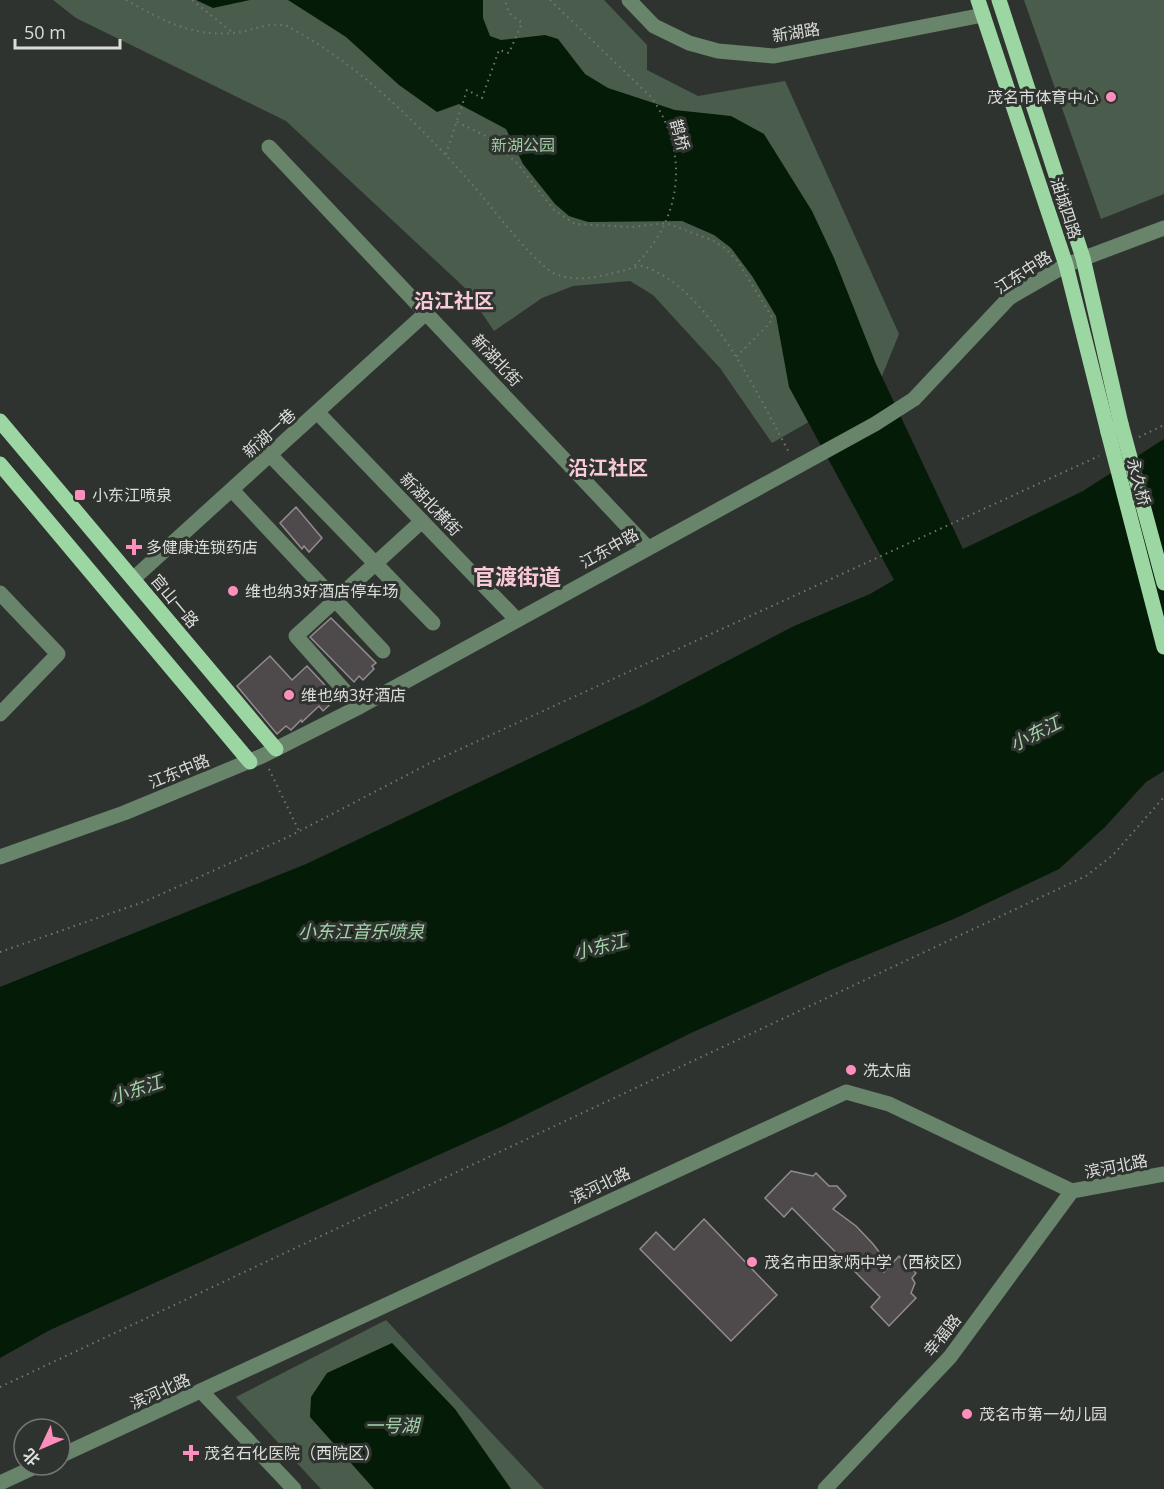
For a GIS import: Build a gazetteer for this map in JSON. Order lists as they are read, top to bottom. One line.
{"streets":{"main road":["油城四路","永久桥","官山一路"],"street":["新湖路","江东中路","新湖北街","新湖一巷","新湖北横街","滨河北路","幸福路"],"path":["鹊桥"]},"crossings":[["新湖路","油城四路"],["油城四路","江东中路"],["油城四路","永久桥"],["江东中路","新湖北街"],["江东中路","新湖北横街"],["江东中路","官山一路"],["新湖北街","新湖一巷"],["新湖一巷","新湖北横街"],["新湖一巷","官山一路"],["滨河北路","幸福路"]],"districts":["沿江社区","沿江社区","官渡街道"],"water":["小东江","小东江音乐喷泉","一号湖"],"parks":["新湖公园"],"places":{"other":["茂名市体育中心","维也纳3好酒店停车场","维也纳3好酒店","冼太庙","茂名市田家炳中学（西校区）","茂名市第一幼儿园"],"transit":["小东江喷泉"],"health":["多健康连锁药店","茂名石化医院（西院区）"]},"scale_bar":"50 m","north":"bottom left"}
